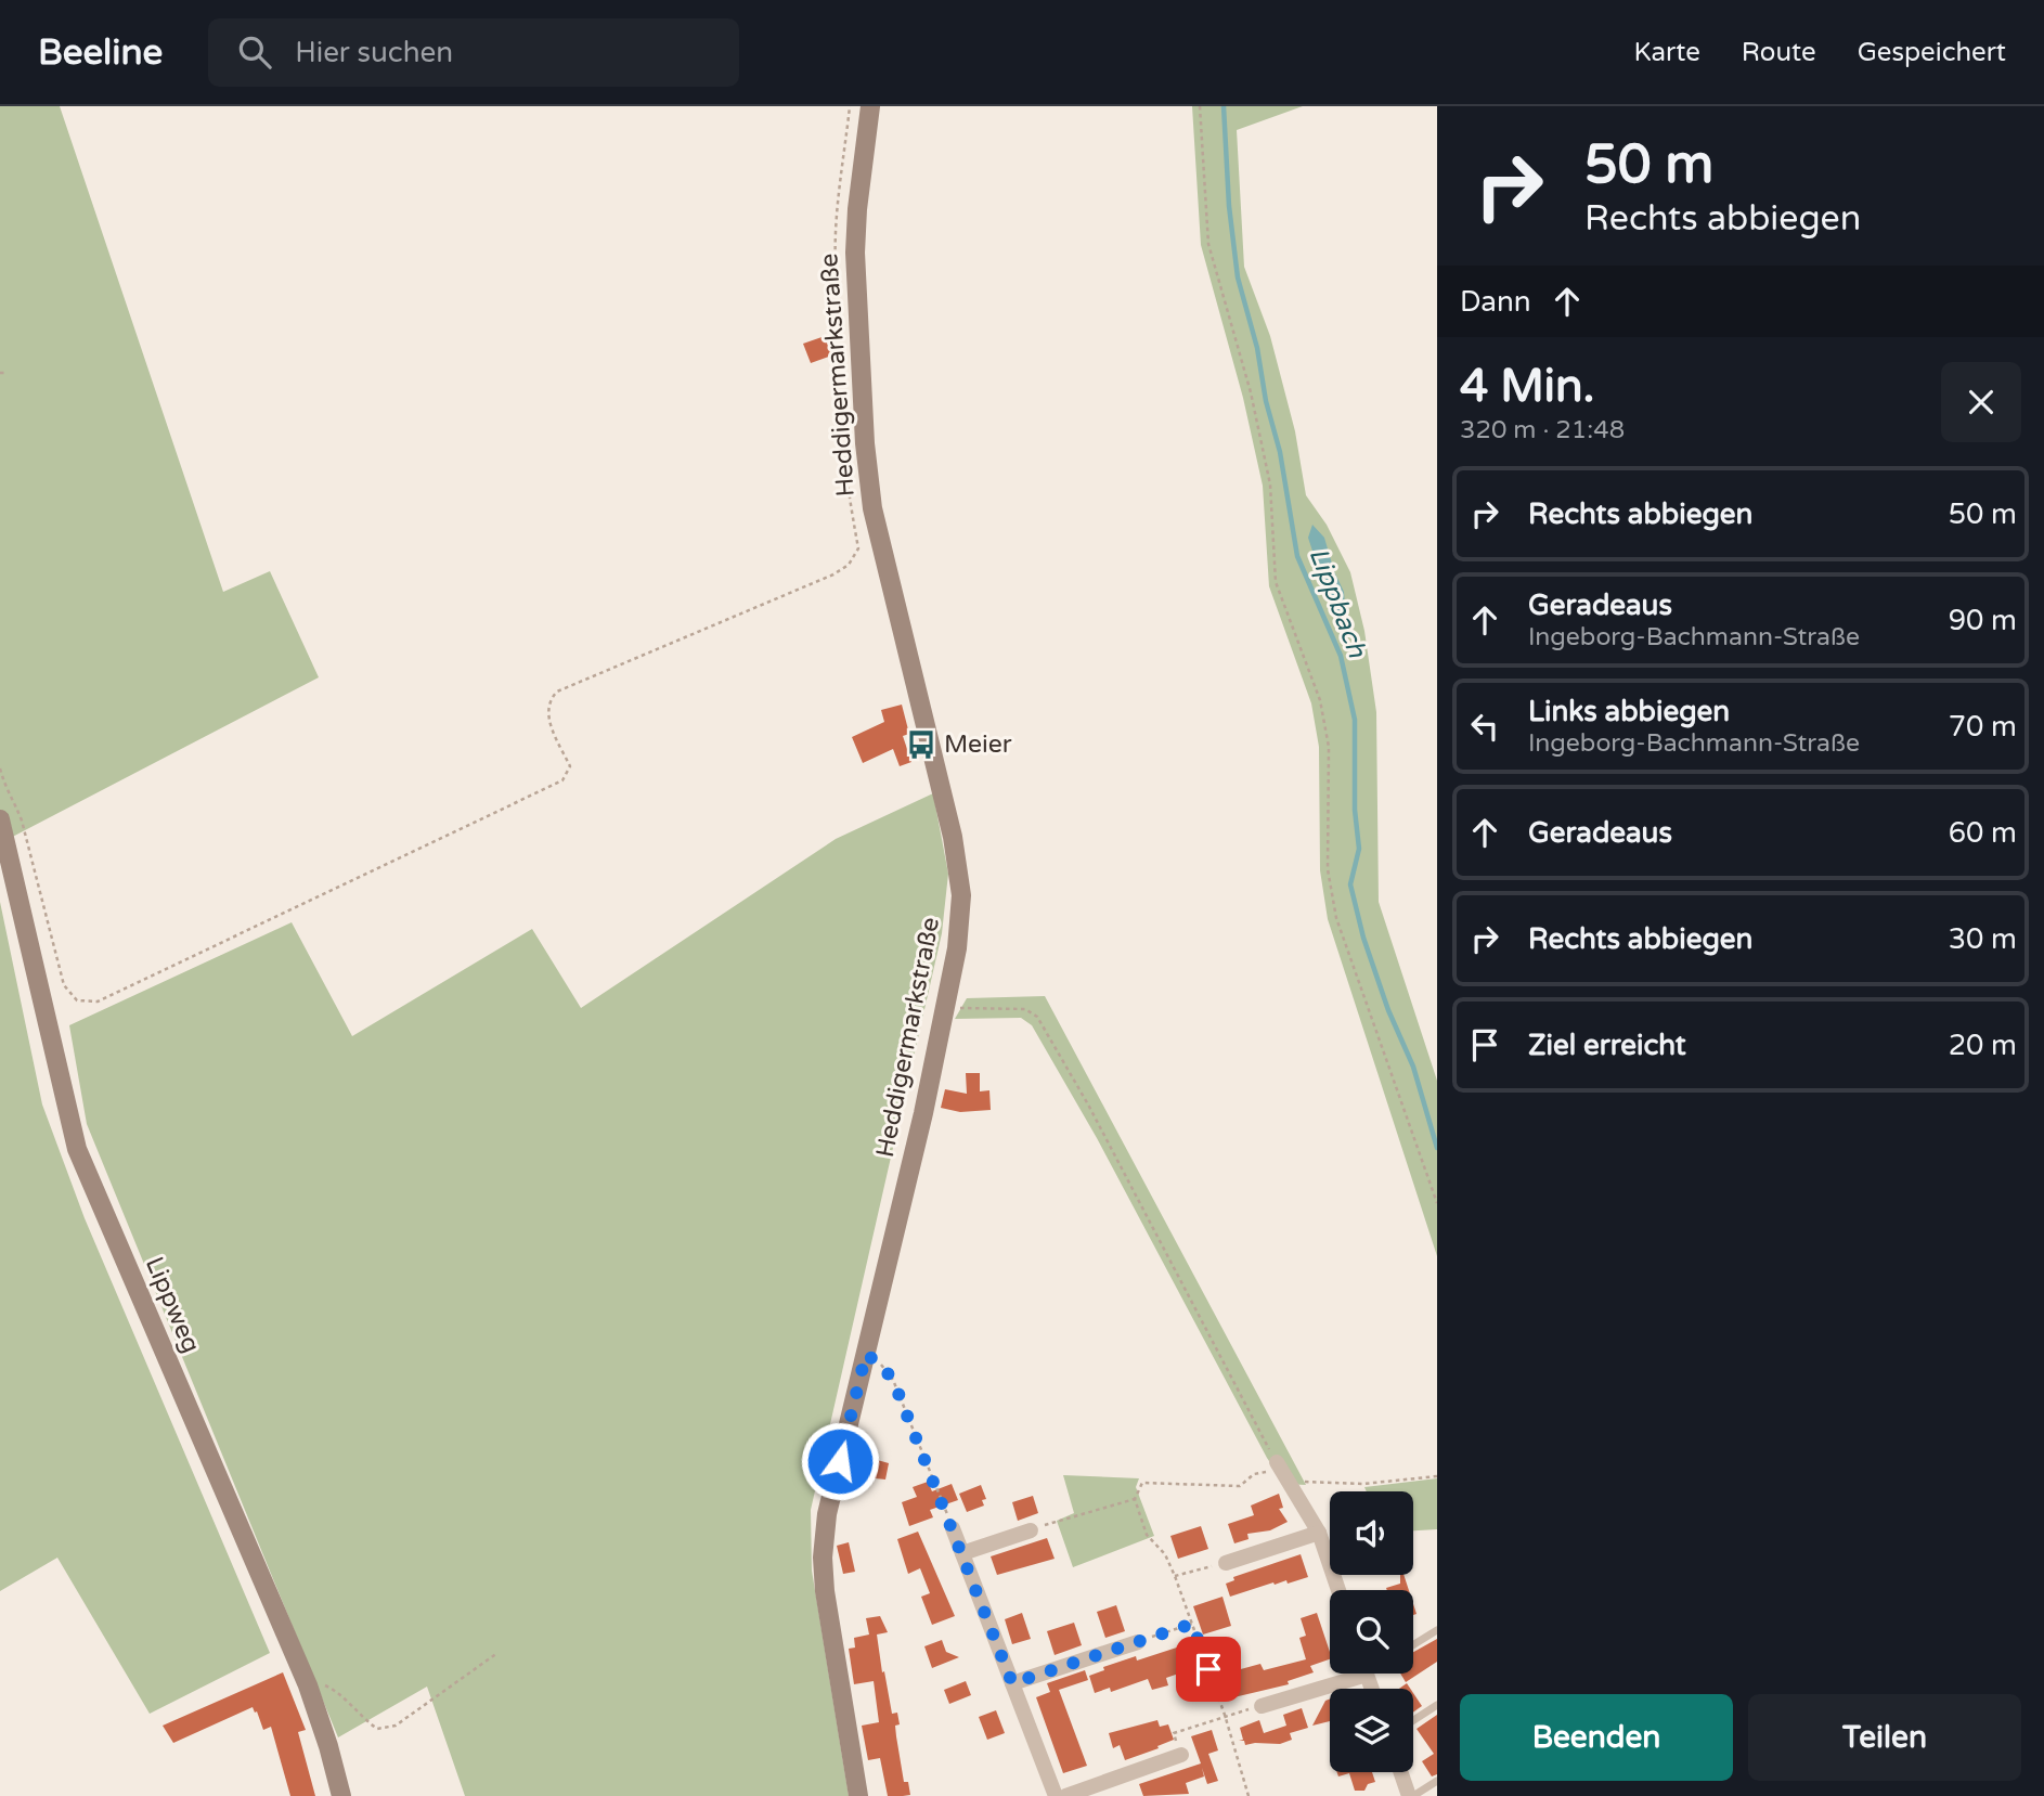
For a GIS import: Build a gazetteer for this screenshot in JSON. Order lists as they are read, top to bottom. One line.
{"streets":{"street":["Heddigermarkstraße","Lippweg"]},"water":["Lippbach"],"places":{"bus stop":["Meier"]},"page":{"header":"Beeline","search":"Hier suchen","nav":["Karte","Route","Gespeichert"],"turn":["50 m","Rechts abbiegen"],"then":"Dann","heading":["4 Min.","320 m · 21:48"],"list":[{"name":"Rechts abbiegen","value":"50 m"},{"name":"Geradeaus","note":"Ingeborg-Bachmann-Straße","value":"90 m"},{"name":"Links abbiegen","note":"Ingeborg-Bachmann-Straße","value":"70 m"},{"name":"Geradeaus","value":"60 m"},{"name":"Rechts abbiegen","value":"30 m"},{"name":"Ziel erreicht","value":"20 m"}],"buttons":["Beenden","Teilen"]}}
